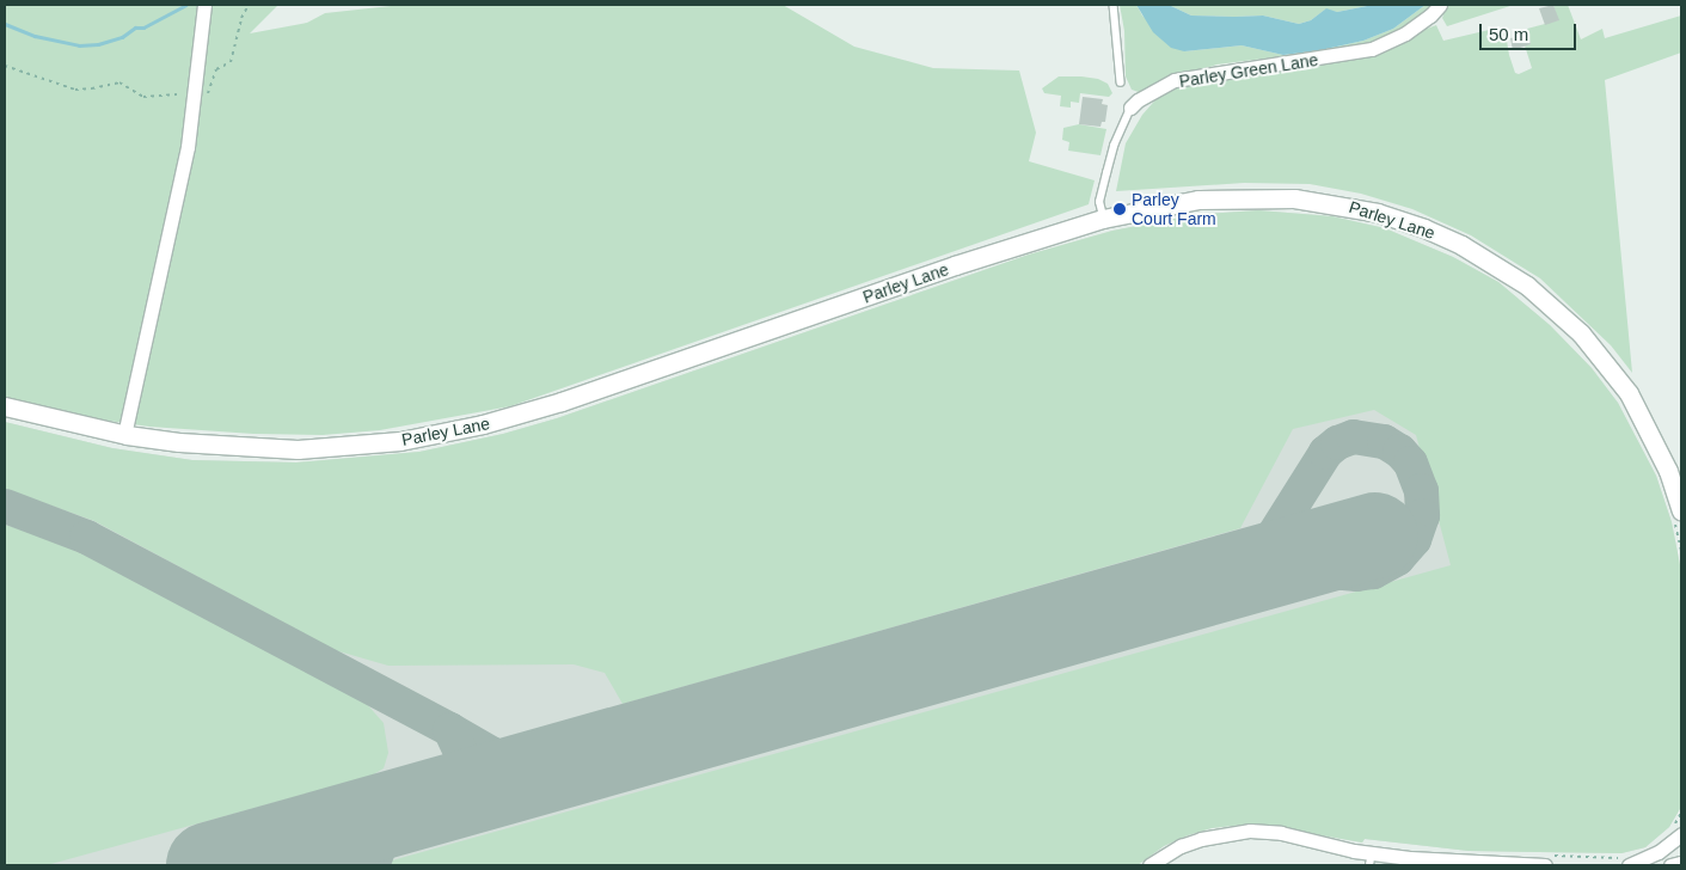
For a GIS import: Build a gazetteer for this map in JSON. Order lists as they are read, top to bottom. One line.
{"streets":{"main road":["Parley Lane"],"street":["Parley Green Lane"]},"crossings":[["Parley Green Lane","Parley Lane"]],"places":["Parley Court Farm"],"scale_bar":"50 m"}
